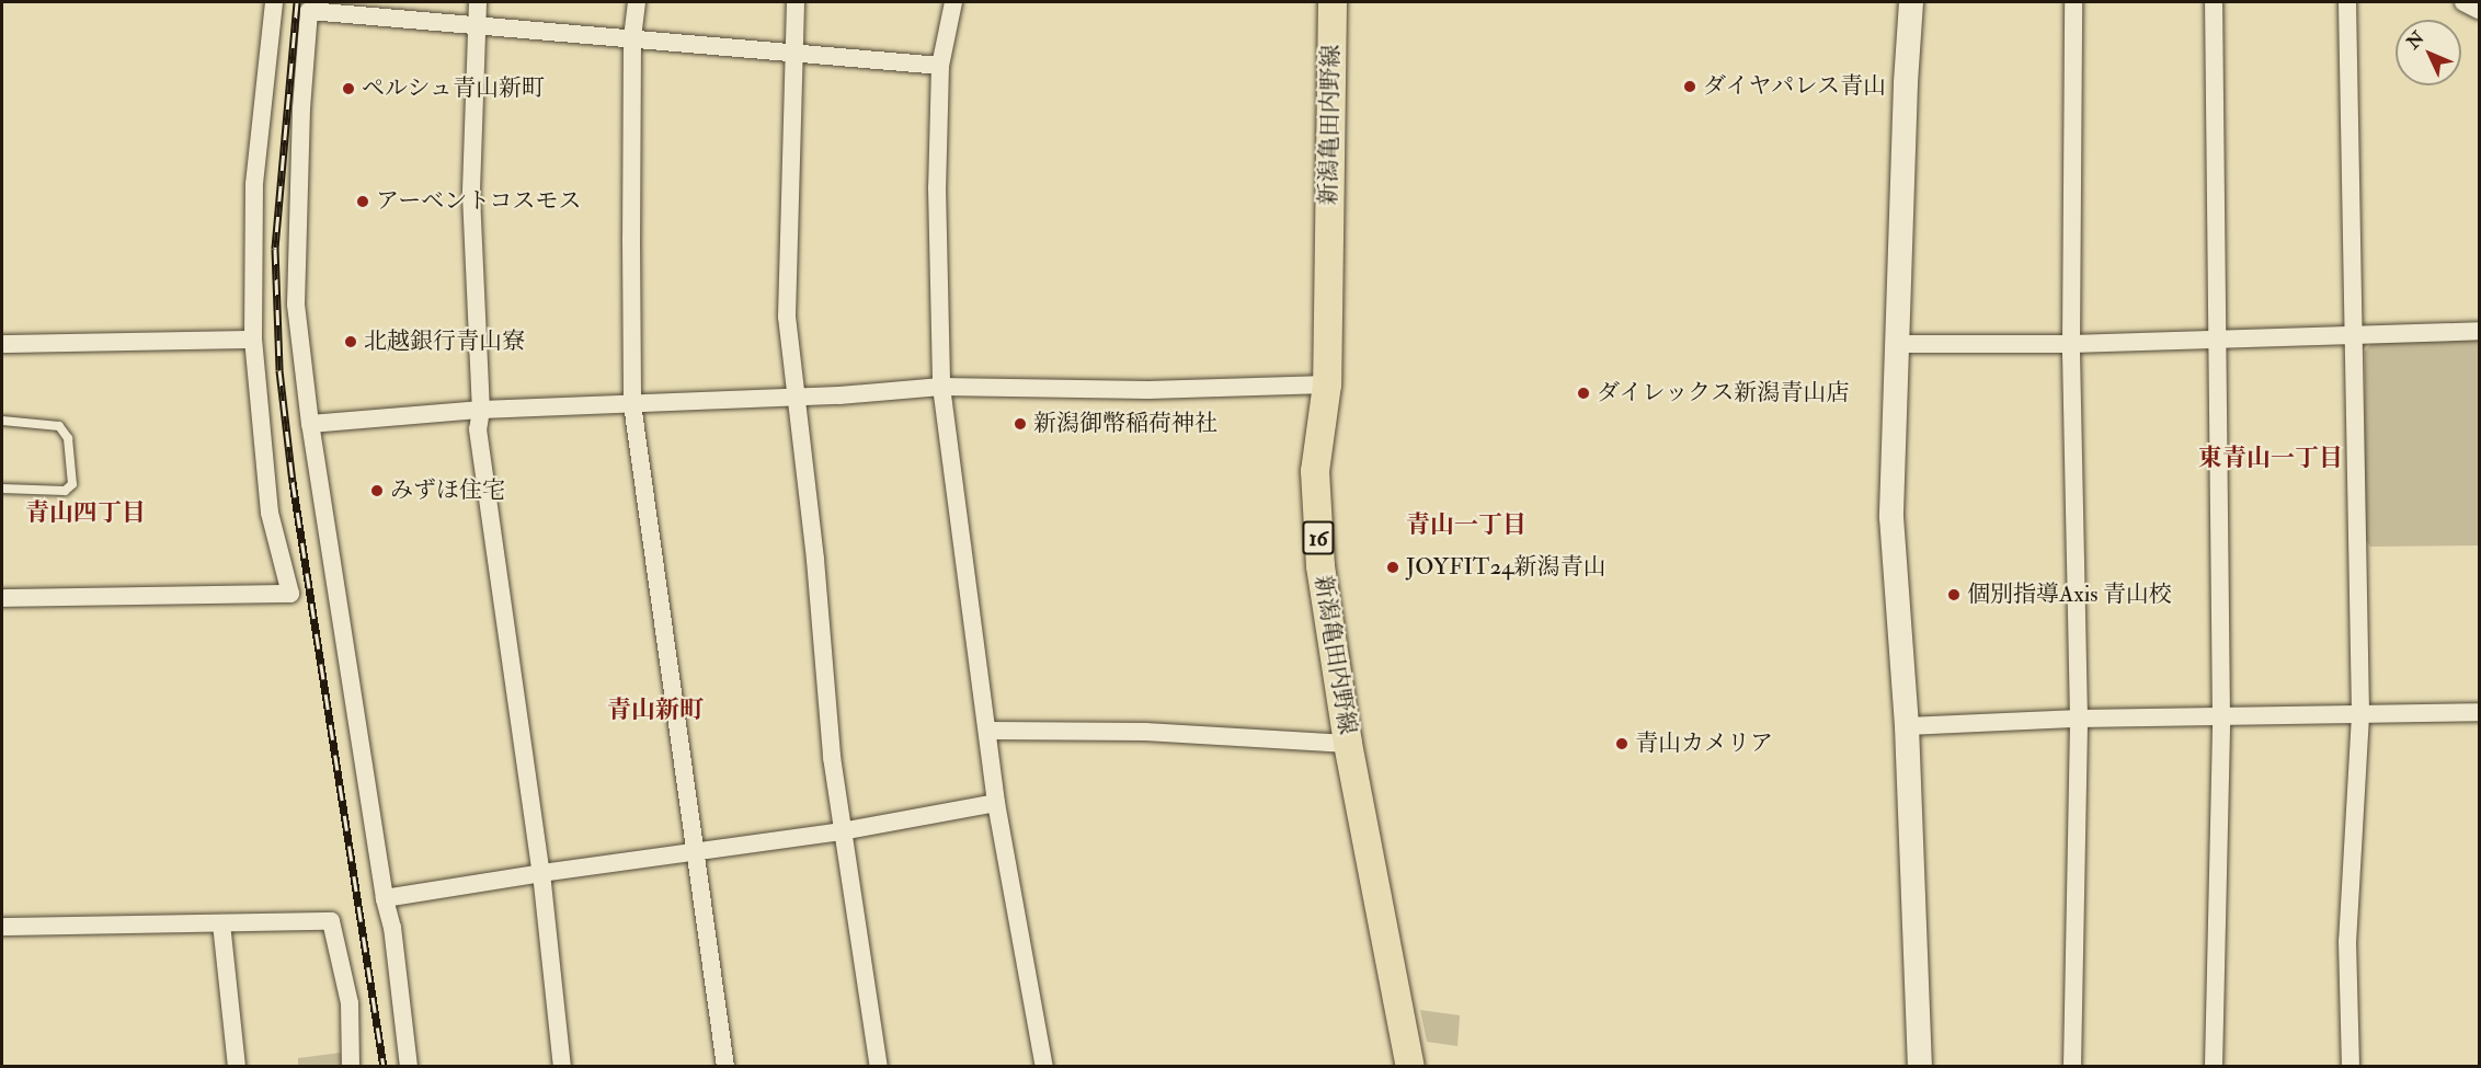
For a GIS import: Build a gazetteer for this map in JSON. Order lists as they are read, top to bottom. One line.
{"streets":{"main road":["新潟亀田内野線","16"]},"districts":["東青山一丁目","青山四丁目","青山一丁目","青山新町"],"places":["ダイヤパレス青山","ペルシュ青山新町","アーベントコスモス","北越銀行青山寮","ダイレックス新潟青山店","新潟御幣稲荷神社","みずほ住宅","JOYFIT24新潟青山","個別指導Axis 青山校","青山カメリア"],"north":"top left"}
